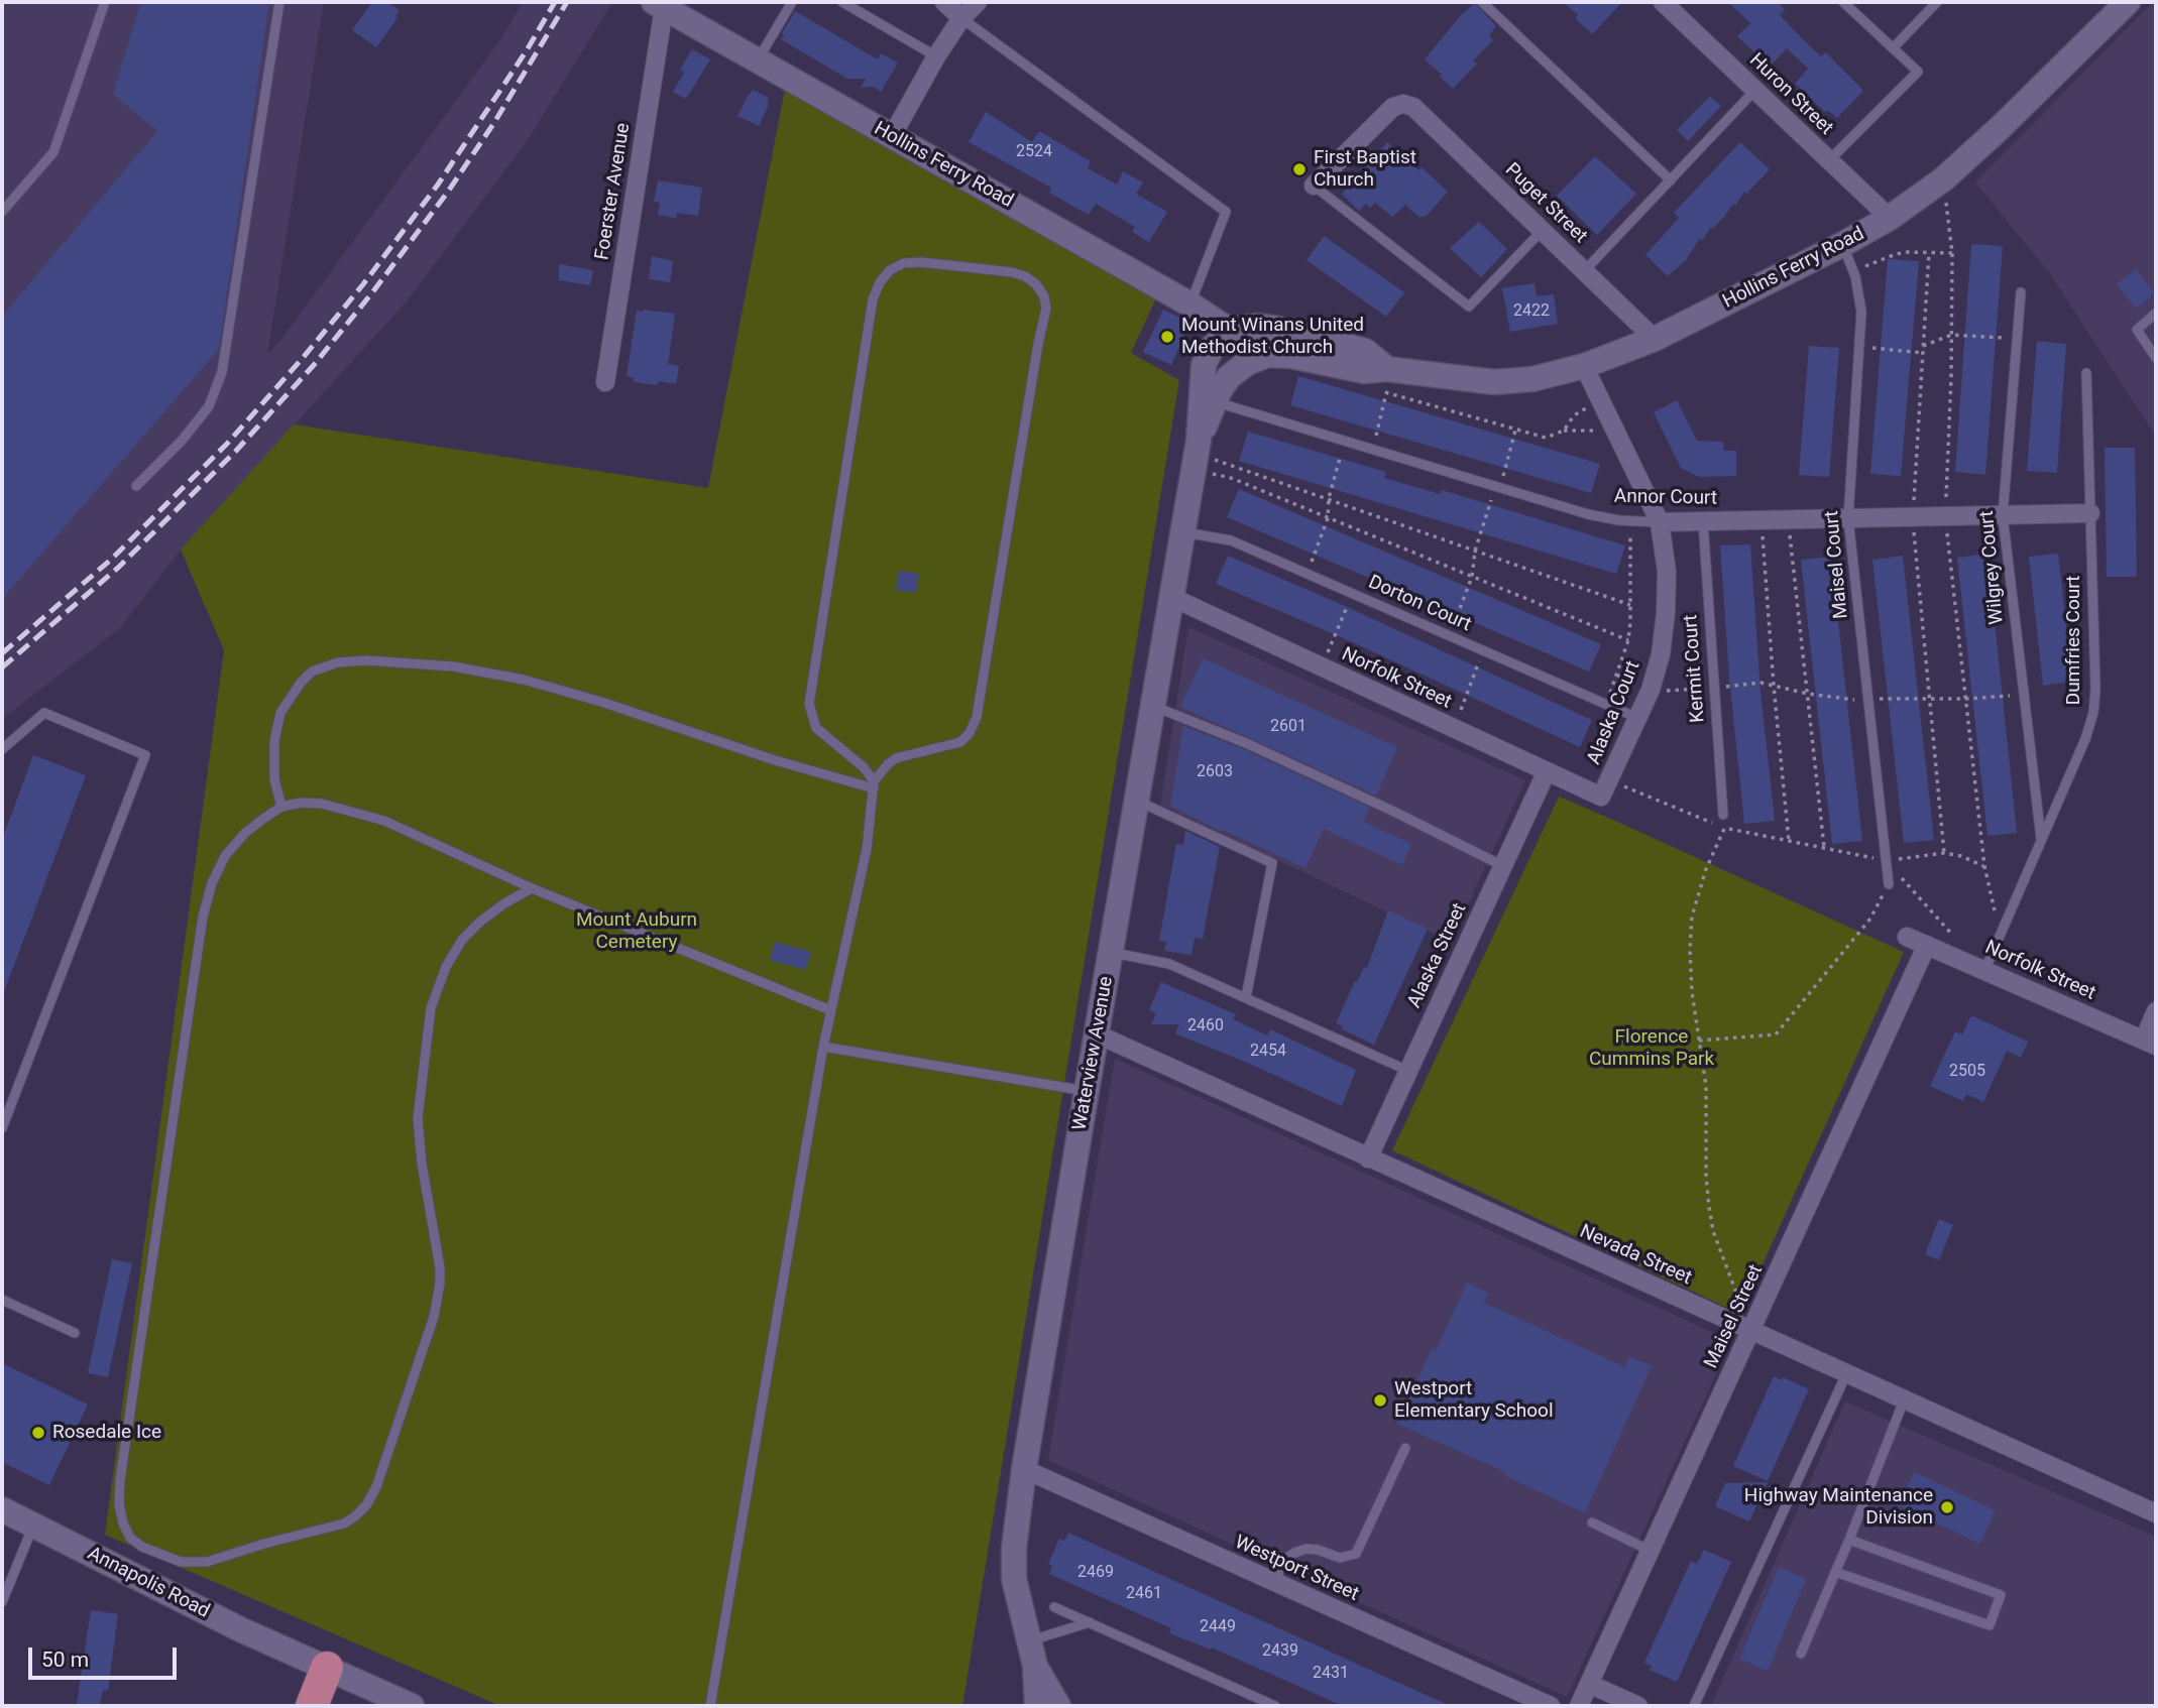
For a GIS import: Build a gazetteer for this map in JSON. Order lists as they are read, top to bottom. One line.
{"streets":{"street":["Huron Street","Hollins Ferry Road","Foerster Avenue","Puget Street","Annor Court","Norfolk Street","Alaska Court","Alaska Street","Waterview Avenue","Nevada Street","Maisel Street","Westport Street","Annapolis Road"],"lane":["Maisel Court","Wilgrey Court","Dorton Court","Dumfries Court","Kermit Court"]},"crossings":[["Huron Street","Hollins Ferry Road"],["Hollins Ferry Road","Foerster Avenue"],["Hollins Ferry Road","Puget Street"],["Hollins Ferry Road","Maisel Court"],["Hollins Ferry Road","Alaska Court"],["Hollins Ferry Road","Waterview Avenue"],["Annor Court","Maisel Court"],["Annor Court","Wilgrey Court"],["Annor Court","Dumfries Court"],["Annor Court","Kermit Court"],["Annor Court","Alaska Court"],["Annor Court","Waterview Avenue"],["Wilgrey Court","Dumfries Court"],["Dorton Court","Alaska Court"],["Dorton Court","Waterview Avenue"],["Dumfries Court","Norfolk Street"],["Norfolk Street","Alaska Court"],["Norfolk Street","Alaska Street"],["Norfolk Street","Waterview Avenue"],["Norfolk Street","Maisel Street"],["Alaska Street","Nevada Street"],["Waterview Avenue","Nevada Street"],["Waterview Avenue","Westport Street"],["Nevada Street","Maisel Street"]],"parks":["Mount Auburn Cemetery","Florence Cummins Park"],"places":["First Baptist Church","Mount Winans United Methodist Church","Westport Elementary School","Rosedale Ice","Highway Maintenance Division"],"house_numbers":["2524","2422","2601","2603","2460","2454","2505","2469","2461","2449","2439","2431"],"scale_bar":"50 m"}
